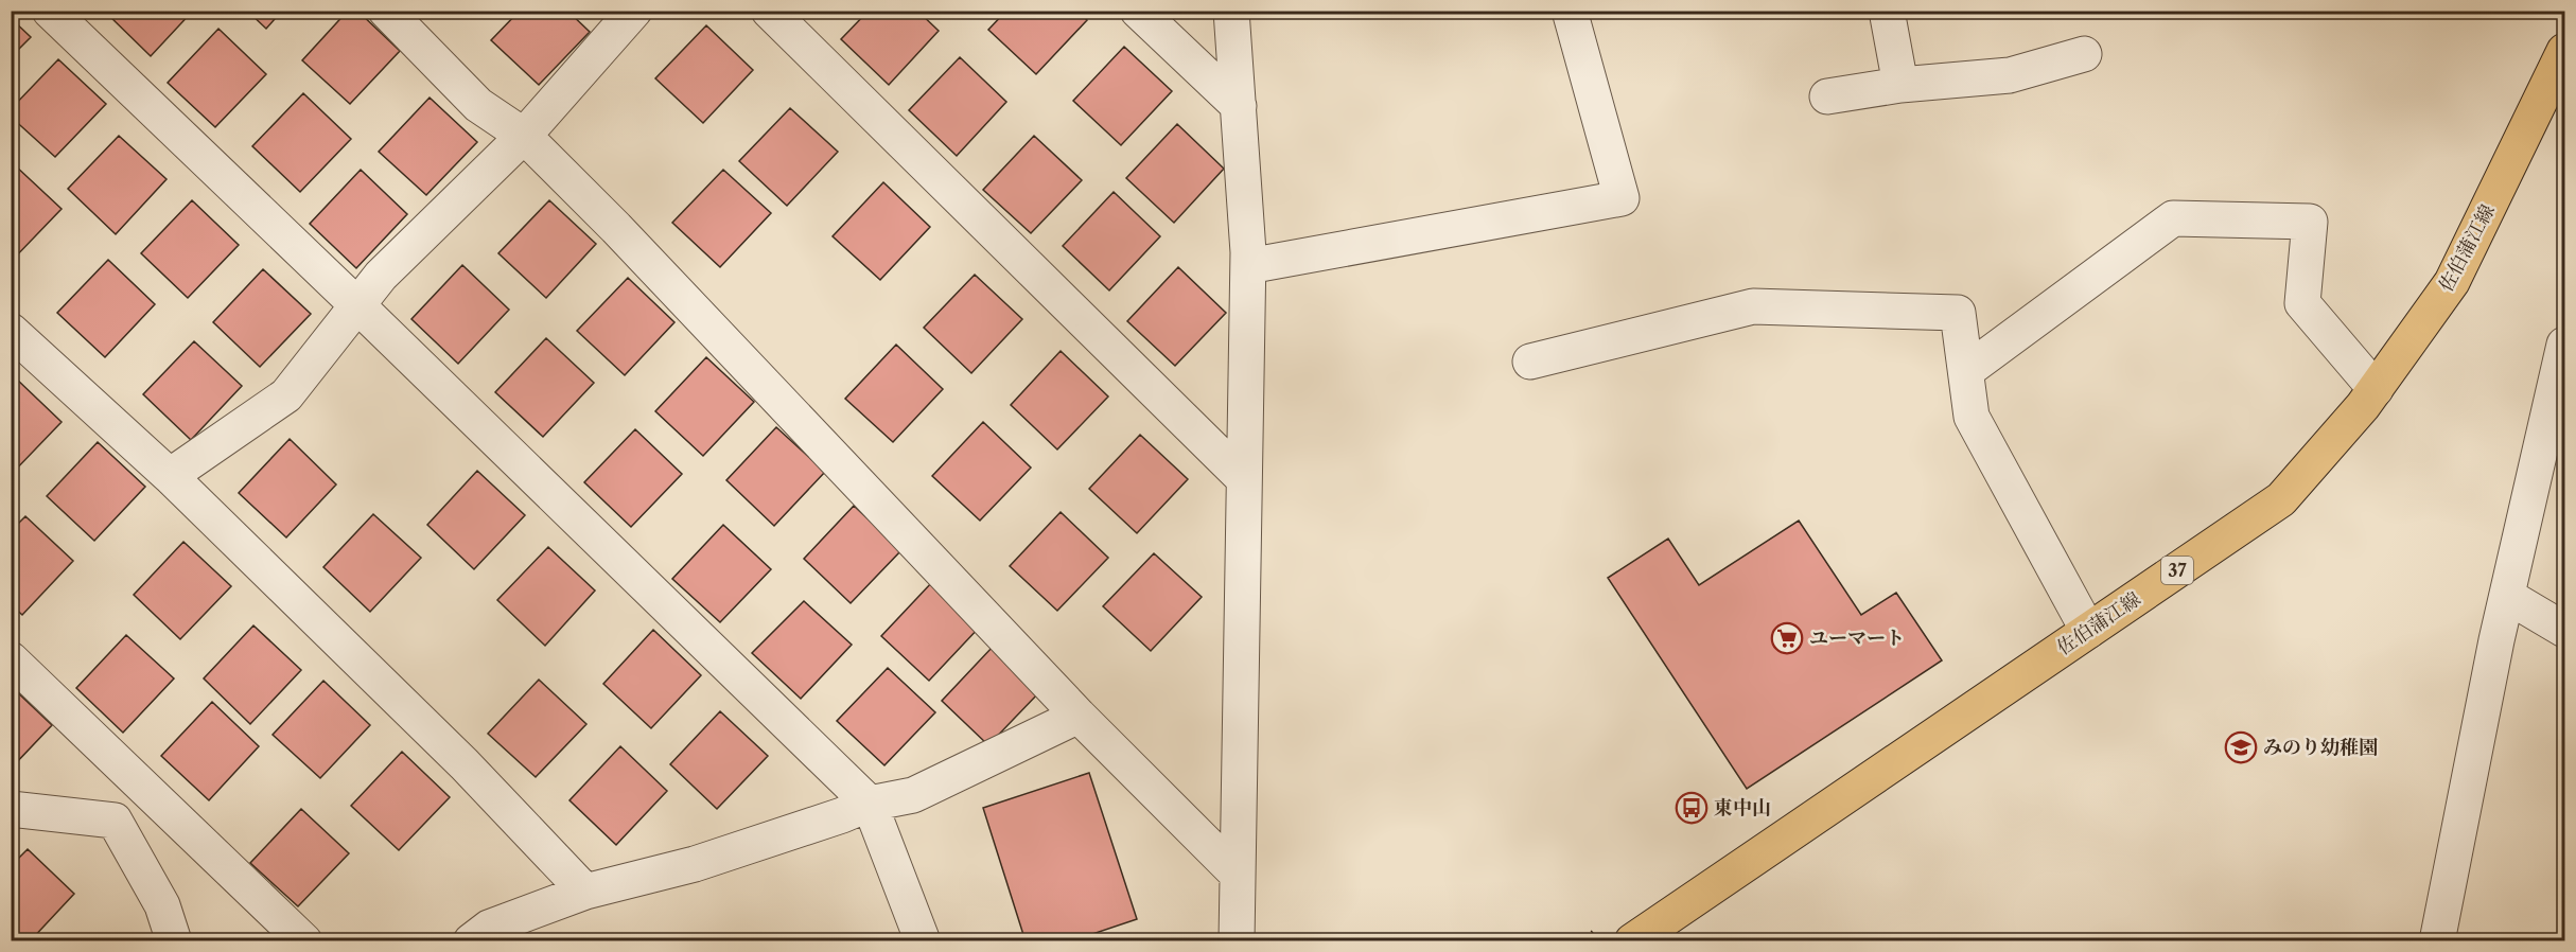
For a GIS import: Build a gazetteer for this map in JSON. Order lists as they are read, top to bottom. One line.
{"streets":{"main road":["佐伯蒲江線","37"]},"places":{"supermarket":["ユーマート"],"school or university":["みのり幼稚園"],"bus stop":["東中山"]}}
